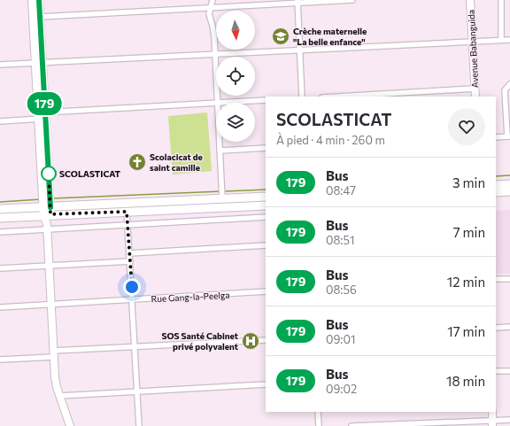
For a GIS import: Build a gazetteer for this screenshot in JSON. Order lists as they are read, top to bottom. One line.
{"streets":{"main road":["Avenue Babanguida"],"street":["Rue Gang-la-Peelga"]},"places":{"school or university":["Crèche maternelle \"La belle enfance\""],"church":["Scolacicat de saint camille"],"other":["SCOLASTICAT"],"hospital":["SOS Santé Cabinet privé polyvalent"]},"lines":["bus line 179"],"north":"bottom","page":{"on_map":"179","heading":["SCOLASTICAT","À pied · 4 min · 260 m"],"list":[{"mark":"179","name":"Bus","note":"08:47","value":"3 min"},{"mark":"179","name":"Bus","note":"08:51","value":"7 min"},{"mark":"179","name":"Bus","note":"08:56","value":"12 min"},{"mark":"179","name":"Bus","note":"09:01","value":"17 min"},{"mark":"179","name":"Bus","note":"09:02","value":"18 min"}]}}
